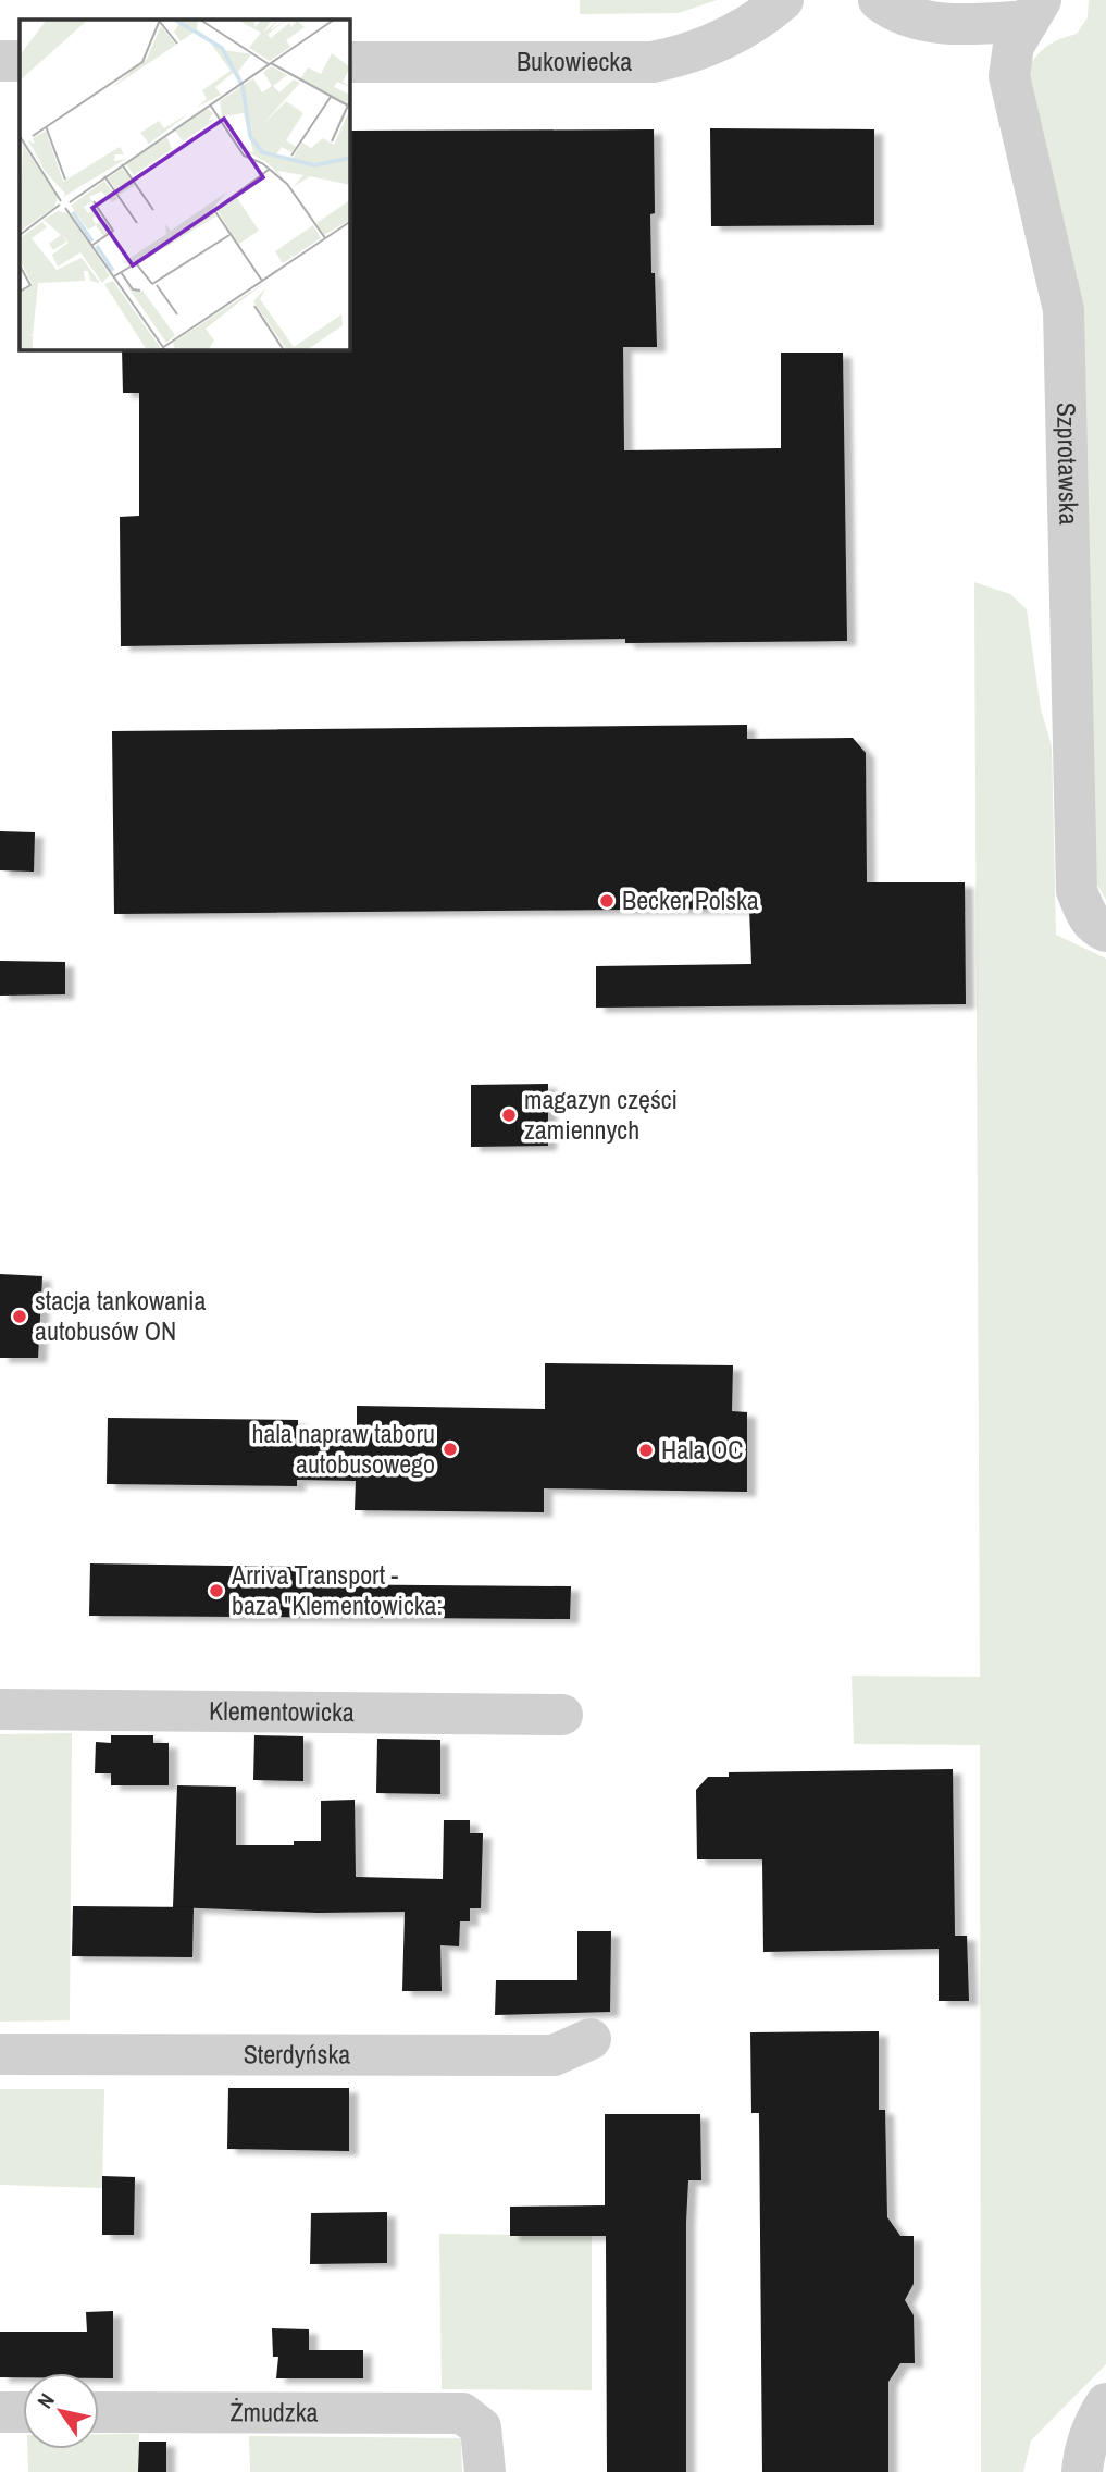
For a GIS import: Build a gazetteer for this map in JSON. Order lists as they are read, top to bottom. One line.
{"streets":{"street":["Bukowiecka","Szprotawska","Klementowicka","Sterdyńska","Żmudzka"]},"places":["Becker Polska","magazyn części zamiennych","stacja tankowania autobusów ON","hala napraw taboru autobusowego","Hala OC","Arriva Transport - baza \"Klementowicka:"],"north":"top left"}
